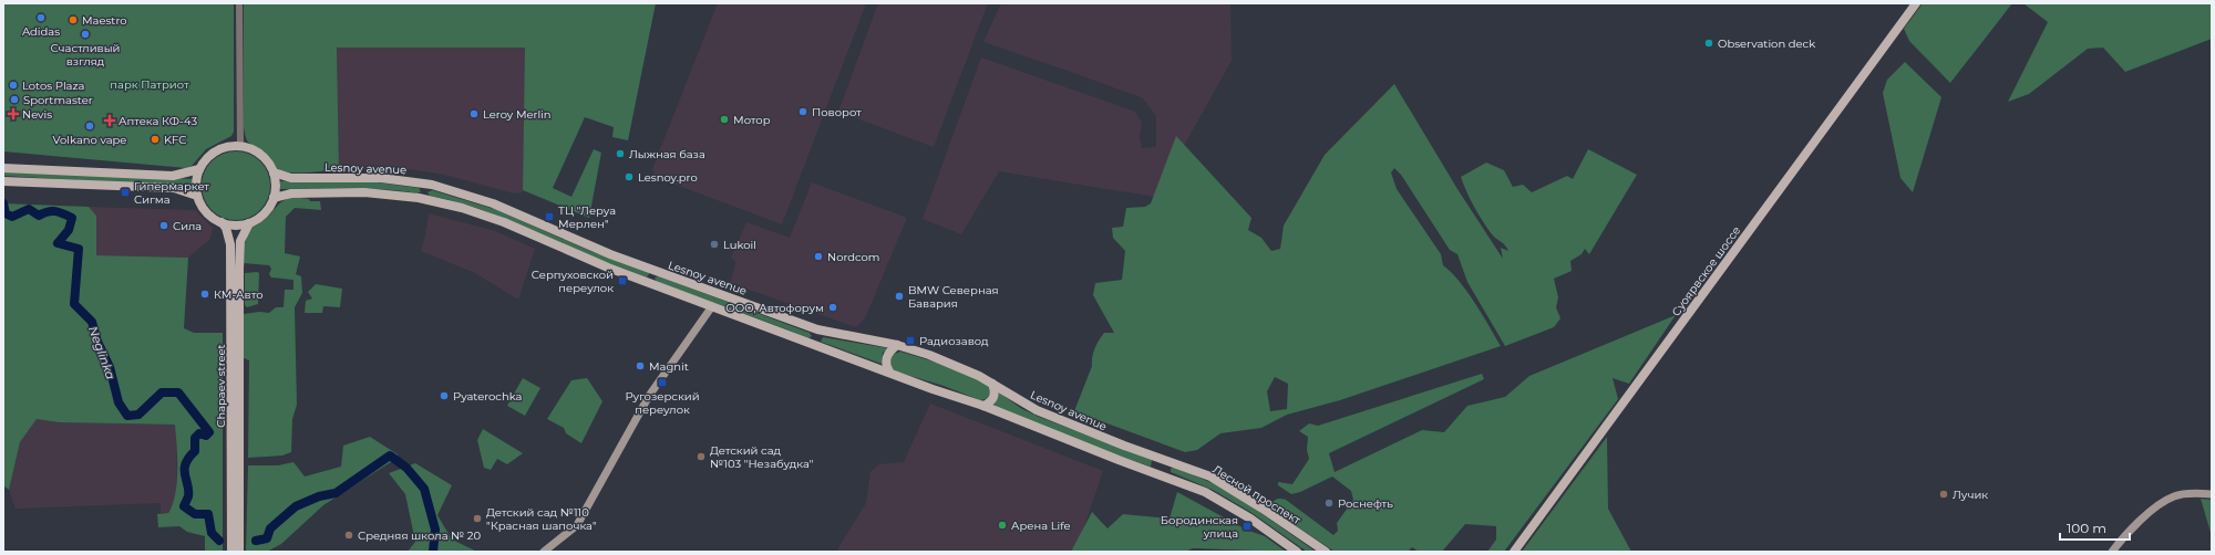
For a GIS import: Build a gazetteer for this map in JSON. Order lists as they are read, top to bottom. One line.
{"streets":{"main road":["Lesnoy avenue","Суоярвское шоссе","Chapaev street","Лесной проспект"]},"crossings":[["Lesnoy avenue","Chapaev street"],["Lesnoy avenue","Лесной проспект"]],"water":["Neglinka"],"parks":["парк Патриот"],"places":{"other":["Adidas","Maestro","Счастливый взгляд","Observation deck","Lotos Plaza","Sportmaster","Поворот","Leroy Merlin","Мотор","Volkano vape","KFC","Лыжная база","Lesnoy.pro","Сила","Lukoil","Nordcom","КМ-Авто","BMW Северная Бавария","ООО, Автофорум","Magnit","Pyaterochka","Детский сад №103 \"Незабудка\"","Лучик","Роснефть","Детский сад №110 \"Красная шапочка\"","Арена Life","Средняя школа № 20"],"health":["Nevis","Аптека КФ-43"],"transit":["Гипермаркет Сигма","ТЦ \"Леруа Мерлен\"","Серпуховской переулок","Радиозавод","Ругозерский переулок","Бородинская улица"]},"scale_bar":"100 m"}
